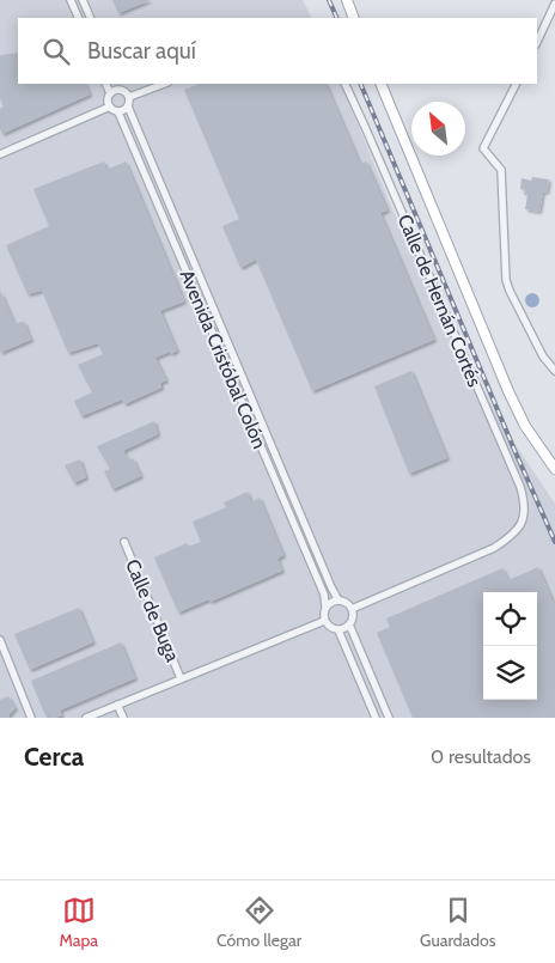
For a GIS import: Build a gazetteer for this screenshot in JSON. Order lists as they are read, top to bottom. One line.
{"streets":{"street":["Calle de Hernán Cortés","Avenida Cristóbal Colón","Calle de Buga"]},"crossings":[["Calle de Hernán Cortés","Avenida Cristóbal Colón"]],"north":"top left","page":{"search":"Buscar aquí","heading":["Cerca","0 resultados"],"nav":["Mapa","Cómo llegar","Guardados"]}}
